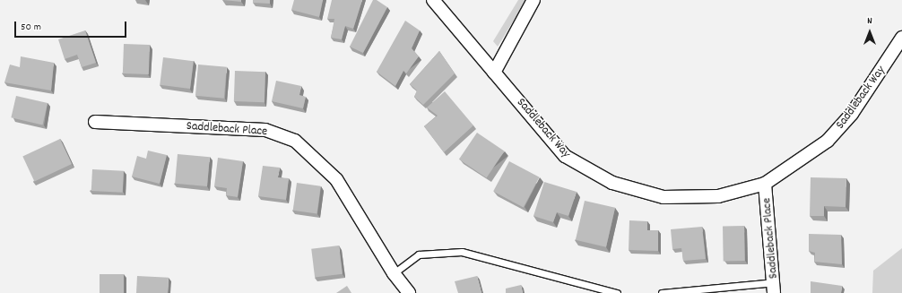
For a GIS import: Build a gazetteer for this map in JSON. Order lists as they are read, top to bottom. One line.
{"streets":{"street":["Saddleback Way","Saddleback Place"]},"crossings":[["Saddleback Way","Saddleback Place"]],"scale_bar":"50 m","north":"top"}
